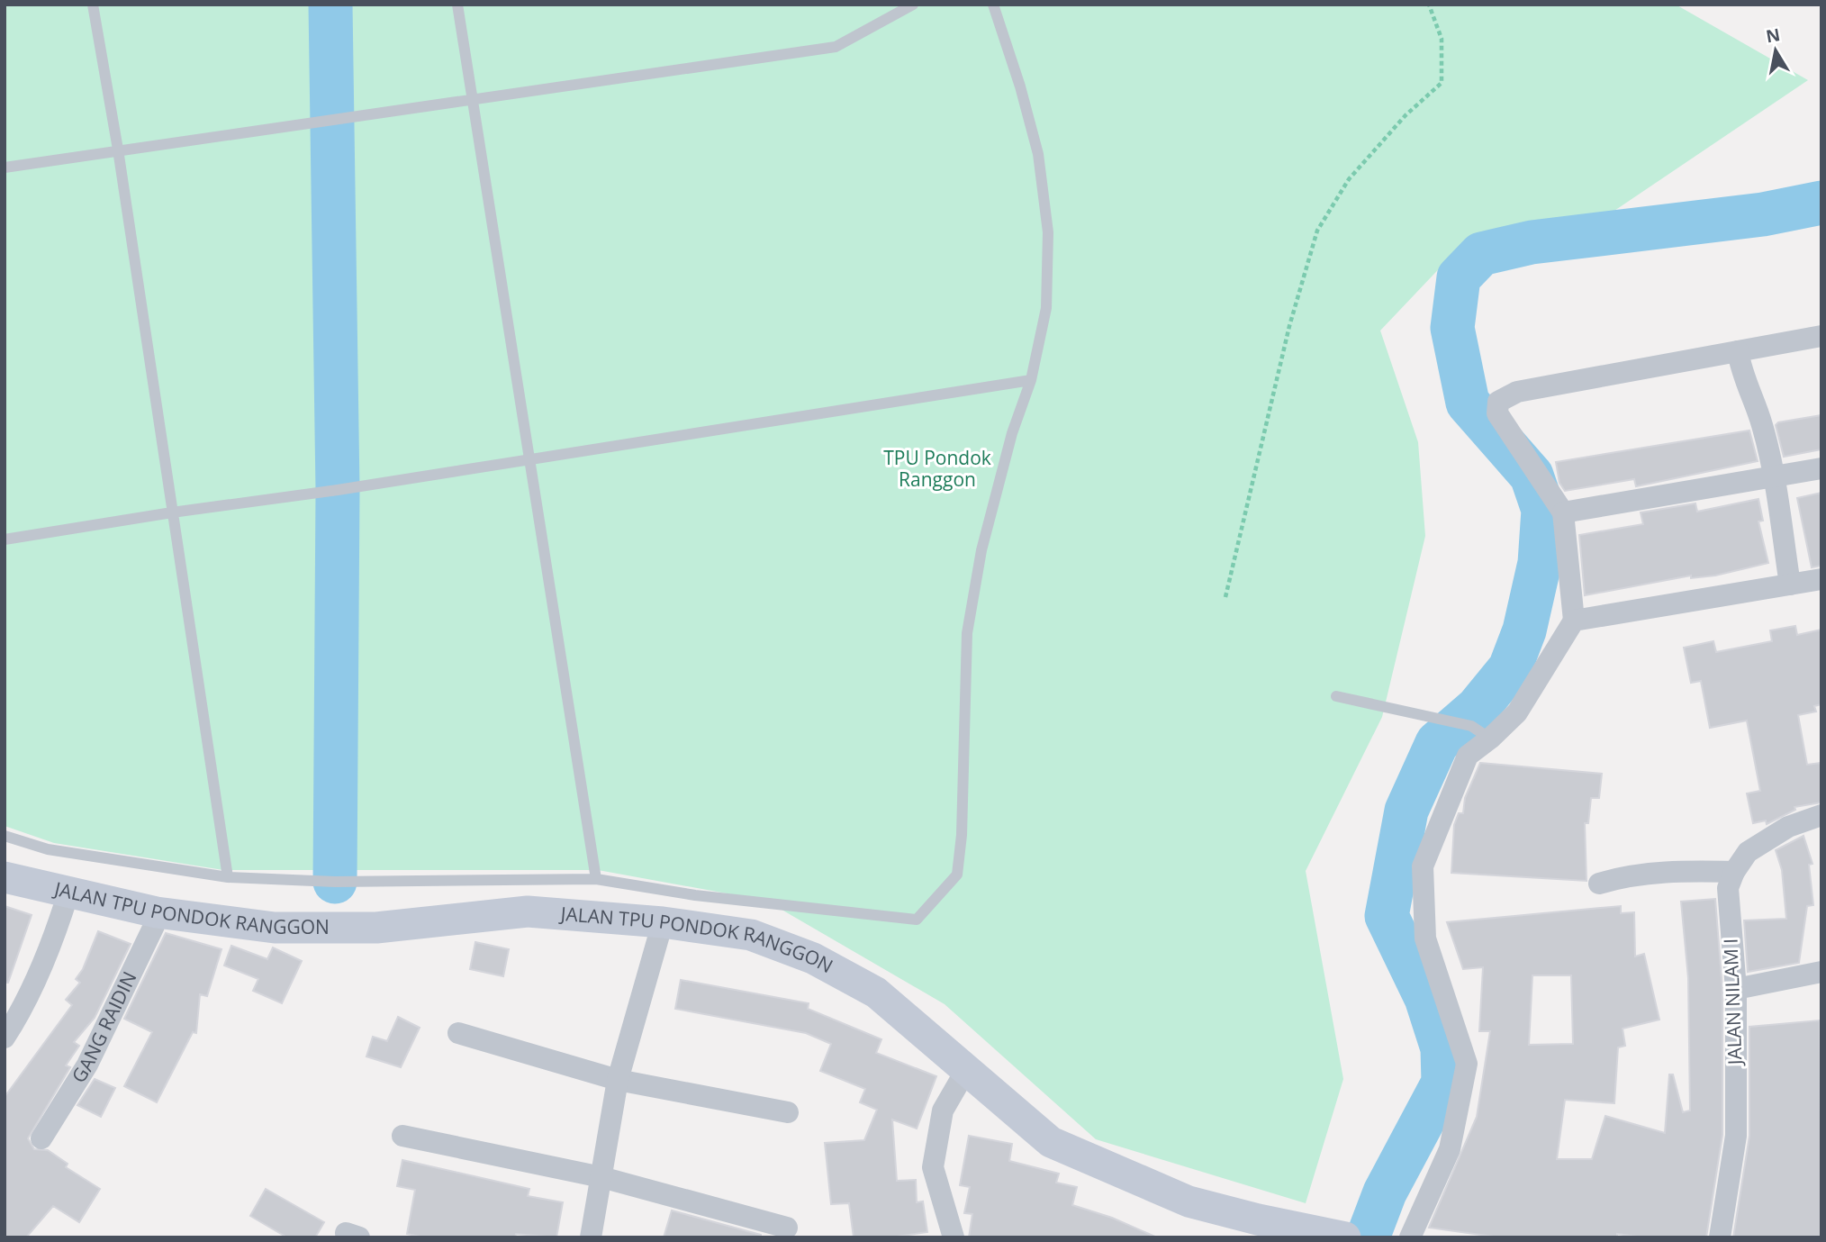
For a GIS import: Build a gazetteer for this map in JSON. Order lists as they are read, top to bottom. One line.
{"streets":{"street":["JALAN TPU PONDOK RANGGON","JALAN NILAM I","GANG RAIDIN"]},"crossings":[["JALAN TPU PONDOK RANGGON","GANG RAIDIN"]],"parks":["TPU Pondok Ranggon"],"north":"top"}
